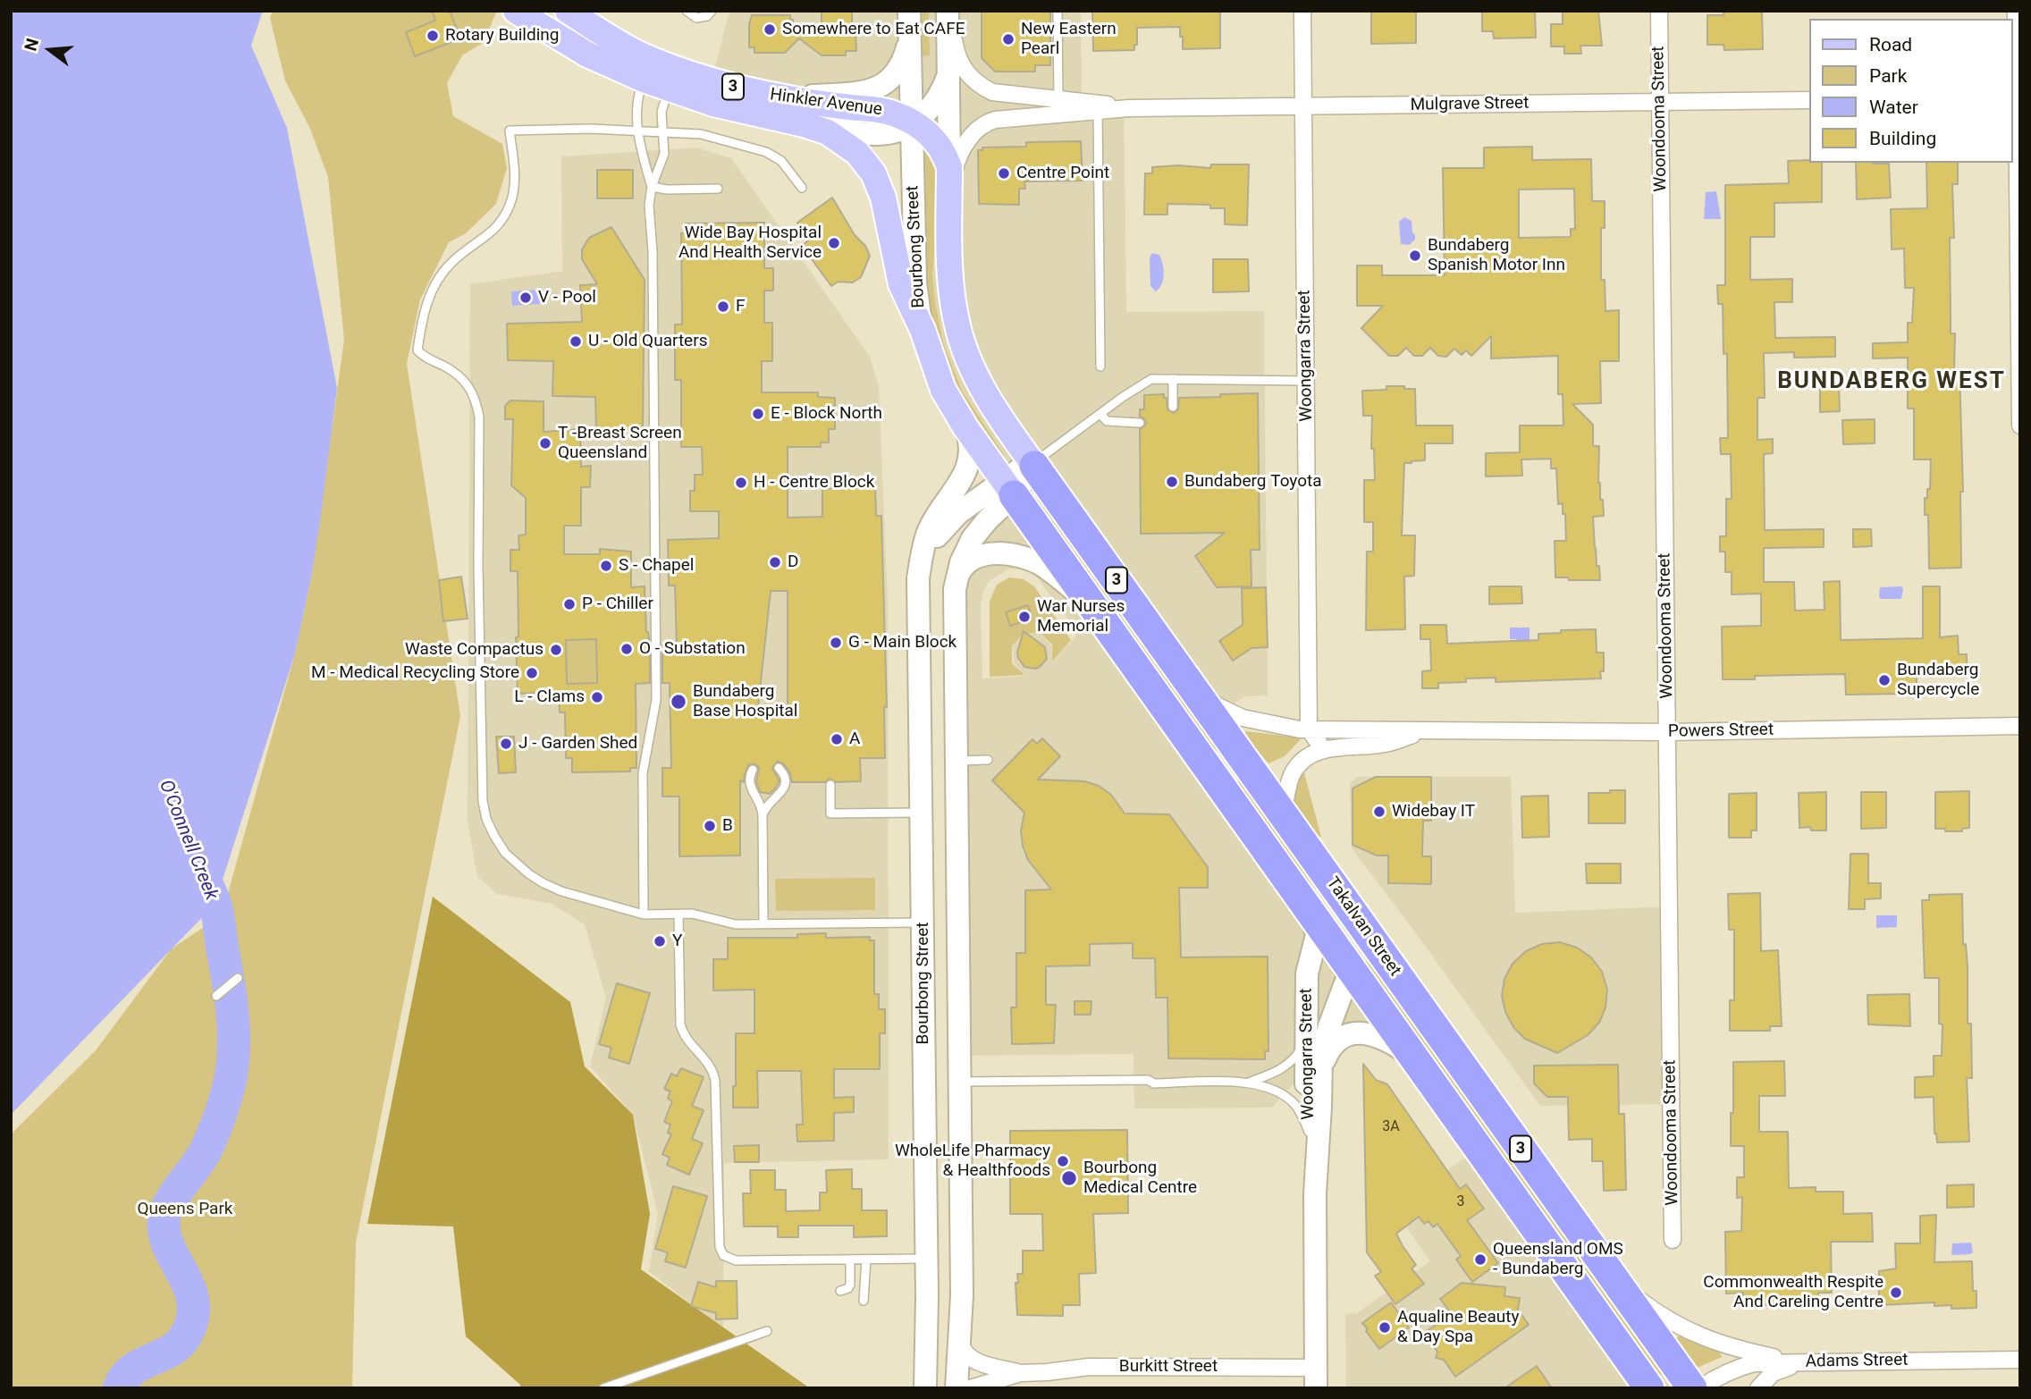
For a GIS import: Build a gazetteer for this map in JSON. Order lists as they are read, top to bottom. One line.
{"streets":{"highway":["3","Takalvan Street"],"main road":["Hinkler Avenue","Bourbong Street"],"street":["Mulgrave Street","Woondooma Street","Woongarra Street","Powers Street","Adams Street","Burkitt Street"]},"crossings":[["3","Hinkler Avenue"],["3","Mulgrave Street"],["3","Bourbong Street"],["Hinkler Avenue","Bourbong Street"],["Mulgrave Street","Woondooma Street"],["Mulgrave Street","Bourbong Street"],["Mulgrave Street","Woongarra Street"],["Woondooma Street","Powers Street"],["Bourbong Street","Takalvan Street"],["Bourbong Street","Burkitt Street"],["Woongarra Street","Powers Street"],["Woongarra Street","Takalvan Street"],["Woongarra Street","Burkitt Street"],["Powers Street","Takalvan Street"]],"districts":["BUNDABERG WEST"],"water":["O'Connell Creek"],"parks":["Queens Park"],"places":["Somewhere to Eat CAFE","Rotary Building","New Eastern Pearl","Centre Point","Wide Bay Hospital And Health Service","Bundaberg Spanish Motor Inn","V - Pool","F","U - Old Quarters","E - Block North","T -Breast Screen Queensland","Bundaberg Toyota","H - Centre Block","D","S - Chapel","P - Chiller","War Nurses Memorial","G - Main Block","O - Substation","Waste Compactus","M - Medical Recycling Store","Bundaberg Supercycle","L - Clams","Bundaberg Base Hospital","A","J - Garden Shed","Widebay IT","B","Y","WholeLife Pharmacy & Healthfoods","Bourbong Medical Centre","Queensland OMS - Bundaberg","Commonwealth Respite And Careling Centre","Aqualine Beauty & Day Spa"],"house_numbers":["3A","3"],"legend":["Road","Park","Water","Building"],"north":"left"}
